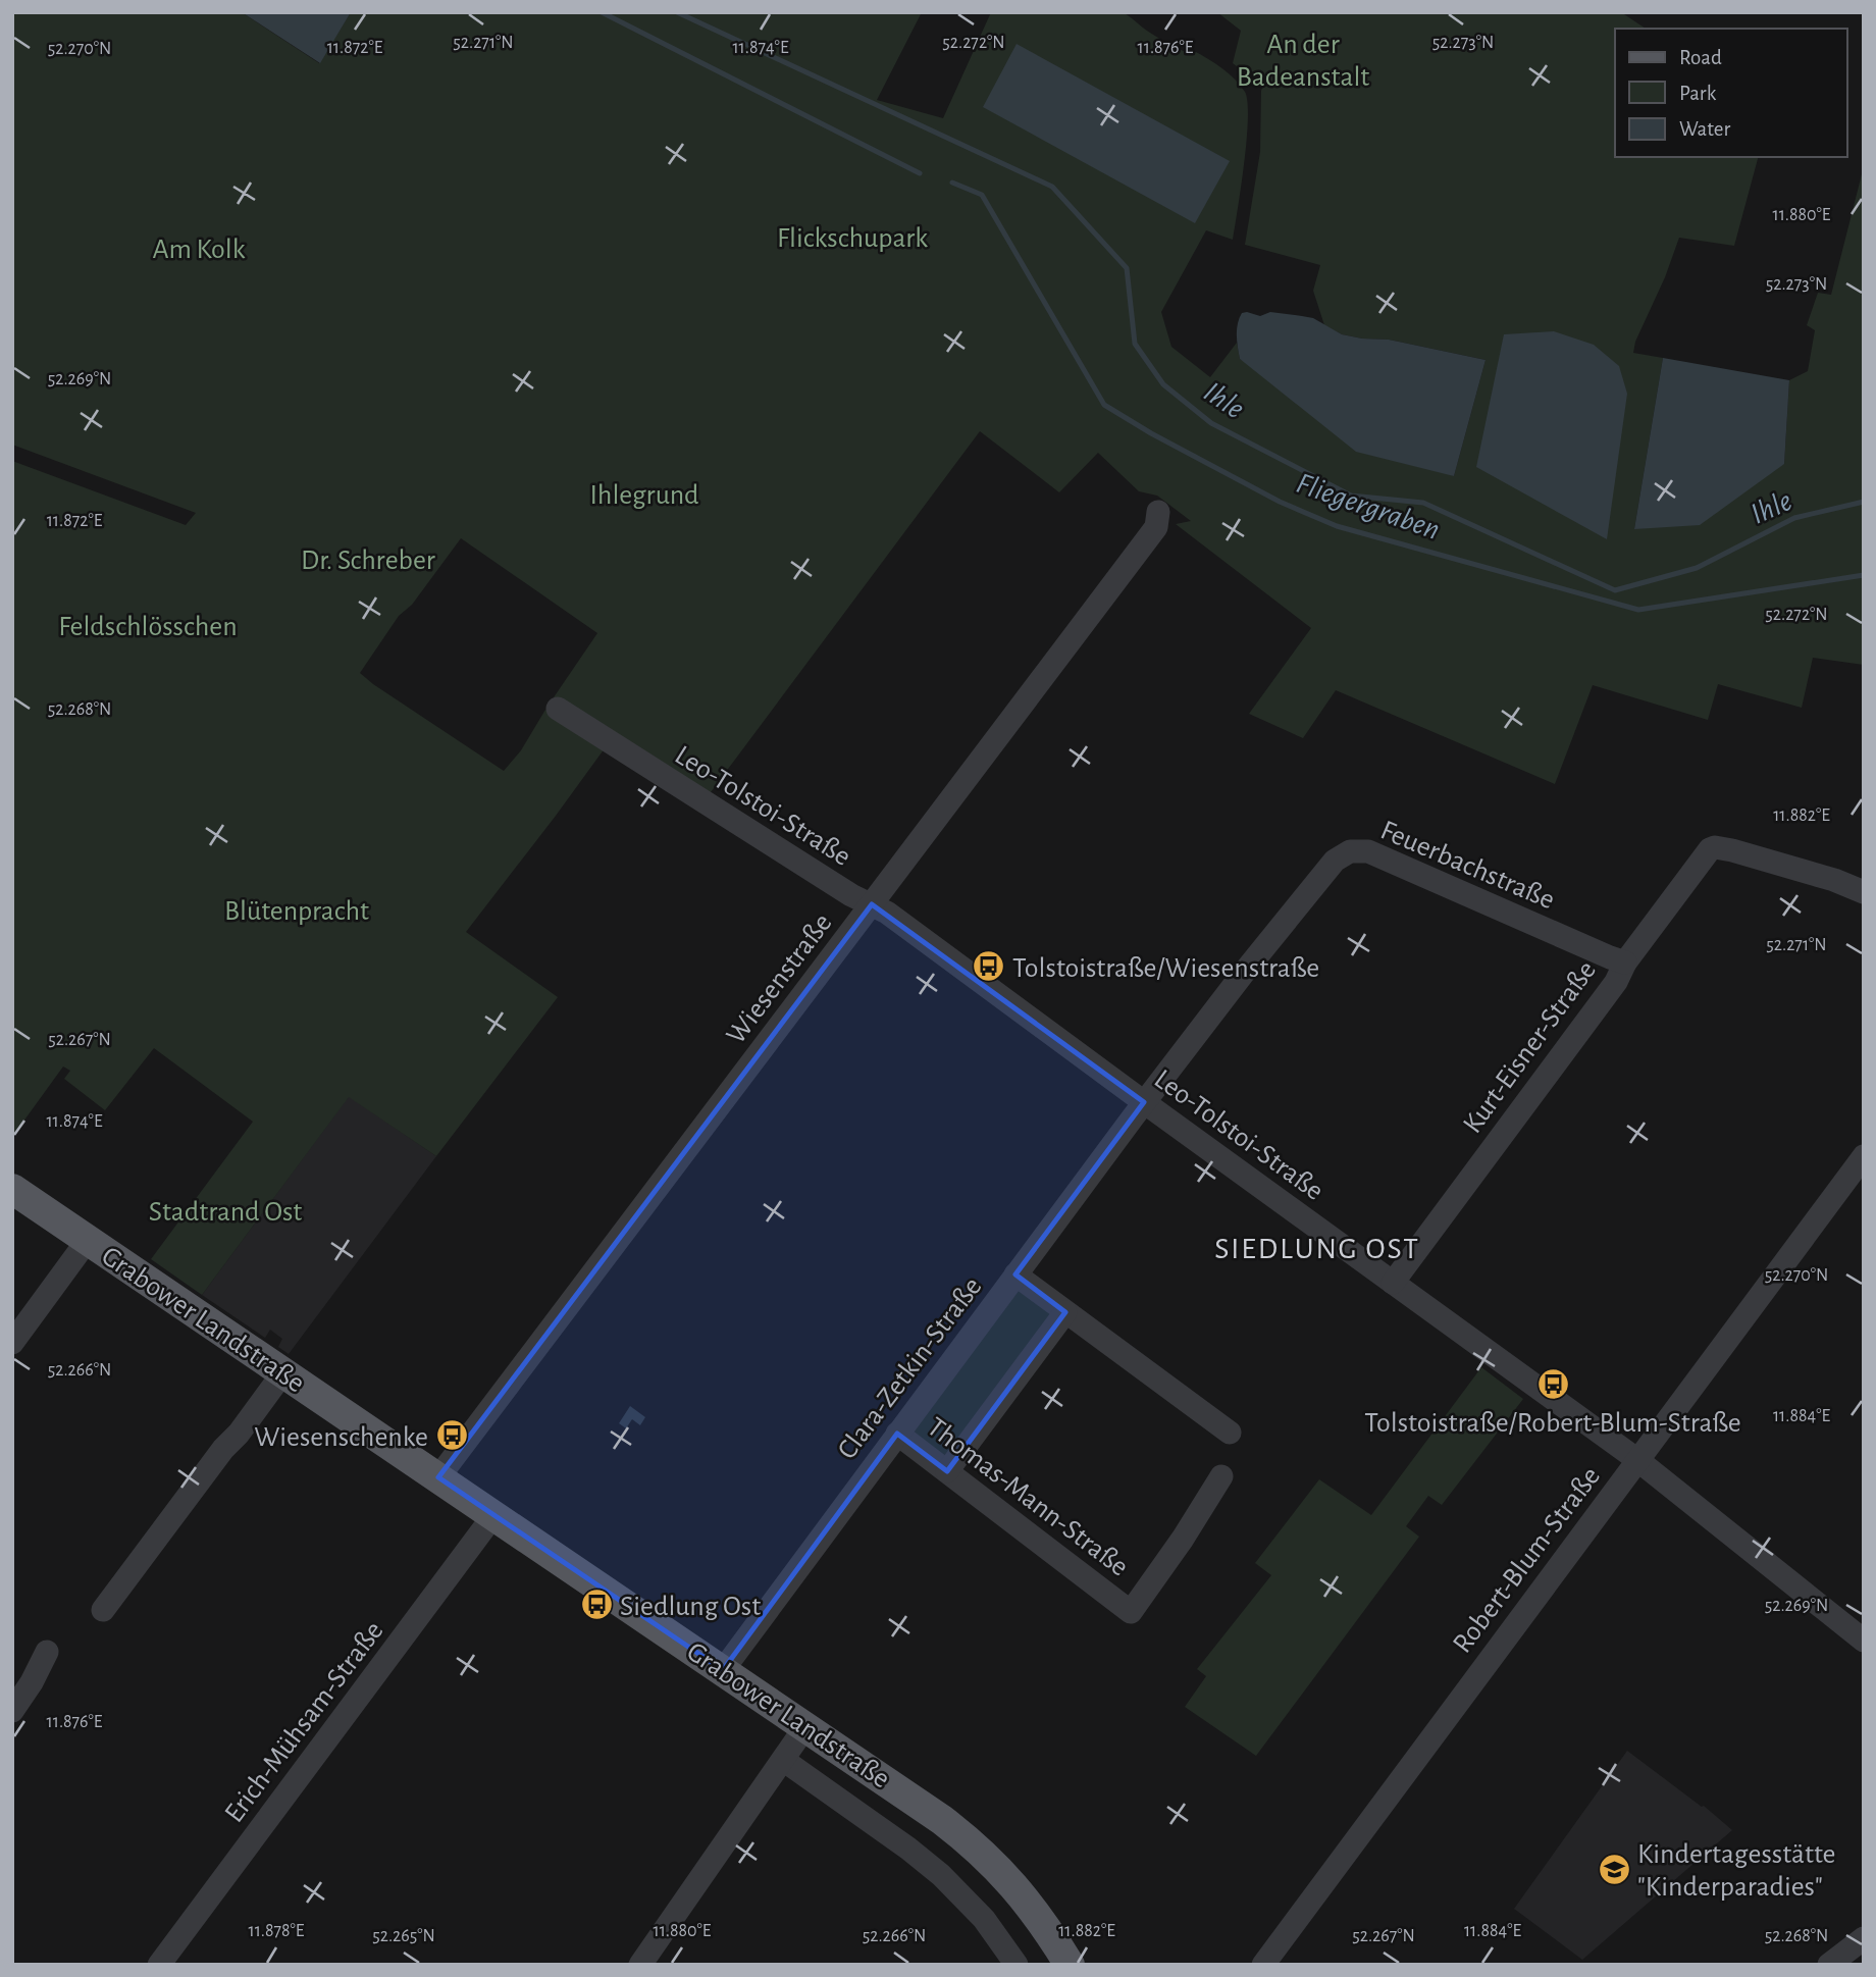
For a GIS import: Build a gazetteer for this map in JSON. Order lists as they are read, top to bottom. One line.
{"streets":{"main road":["Grabower Landstraße"],"street":["Leo-Tolstoi-Straße","Feuerbachstraße","Wiesenstraße","Kurt-Eisner-Straße","Clara-Zetkin-Straße","Thomas-Mann-Straße","Robert-Blum-Straße","Erich-Mühsam-Straße"]},"crossings":[["Leo-Tolstoi-Straße","Feuerbachstraße"],["Leo-Tolstoi-Straße","Wiesenstraße"],["Leo-Tolstoi-Straße","Kurt-Eisner-Straße"],["Leo-Tolstoi-Straße","Clara-Zetkin-Straße"],["Leo-Tolstoi-Straße","Robert-Blum-Straße"],["Feuerbachstraße","Kurt-Eisner-Straße"],["Feuerbachstraße","Clara-Zetkin-Straße"],["Wiesenstraße","Grabower Landstraße"],["Grabower Landstraße","Clara-Zetkin-Straße"],["Grabower Landstraße","Erich-Mühsam-Straße"],["Clara-Zetkin-Straße","Thomas-Mann-Straße"]],"districts":["SIEDLUNG OST"],"water":["Ihle","Fliegergraben"],"parks":["An der Badeanstalt","Flickschupark","Am Kolk","Ihlegrund","Dr. Schreber","Feldschlösschen","Blütenpracht","Stadtrand Ost"],"places":{"bus stop":["Tolstoistraße/Wiesenstraße","Tolstoistraße/Robert-Blum-Straße","Wiesenschenke","Siedlung Ost"],"school or university":["Kindertagesstätte \"Kinderparadies\""]},"legend":["Road","Park","Water"],"coordinates":["52.271°N","52.272°N","52.273°N","11.872°E","11.874°E","11.876°E","52.270°N","11.880°E","52.269°N","52.268°N","11.882°E","52.267°N","52.266°N","11.884°E","11.878°E","52.265°N"]}
